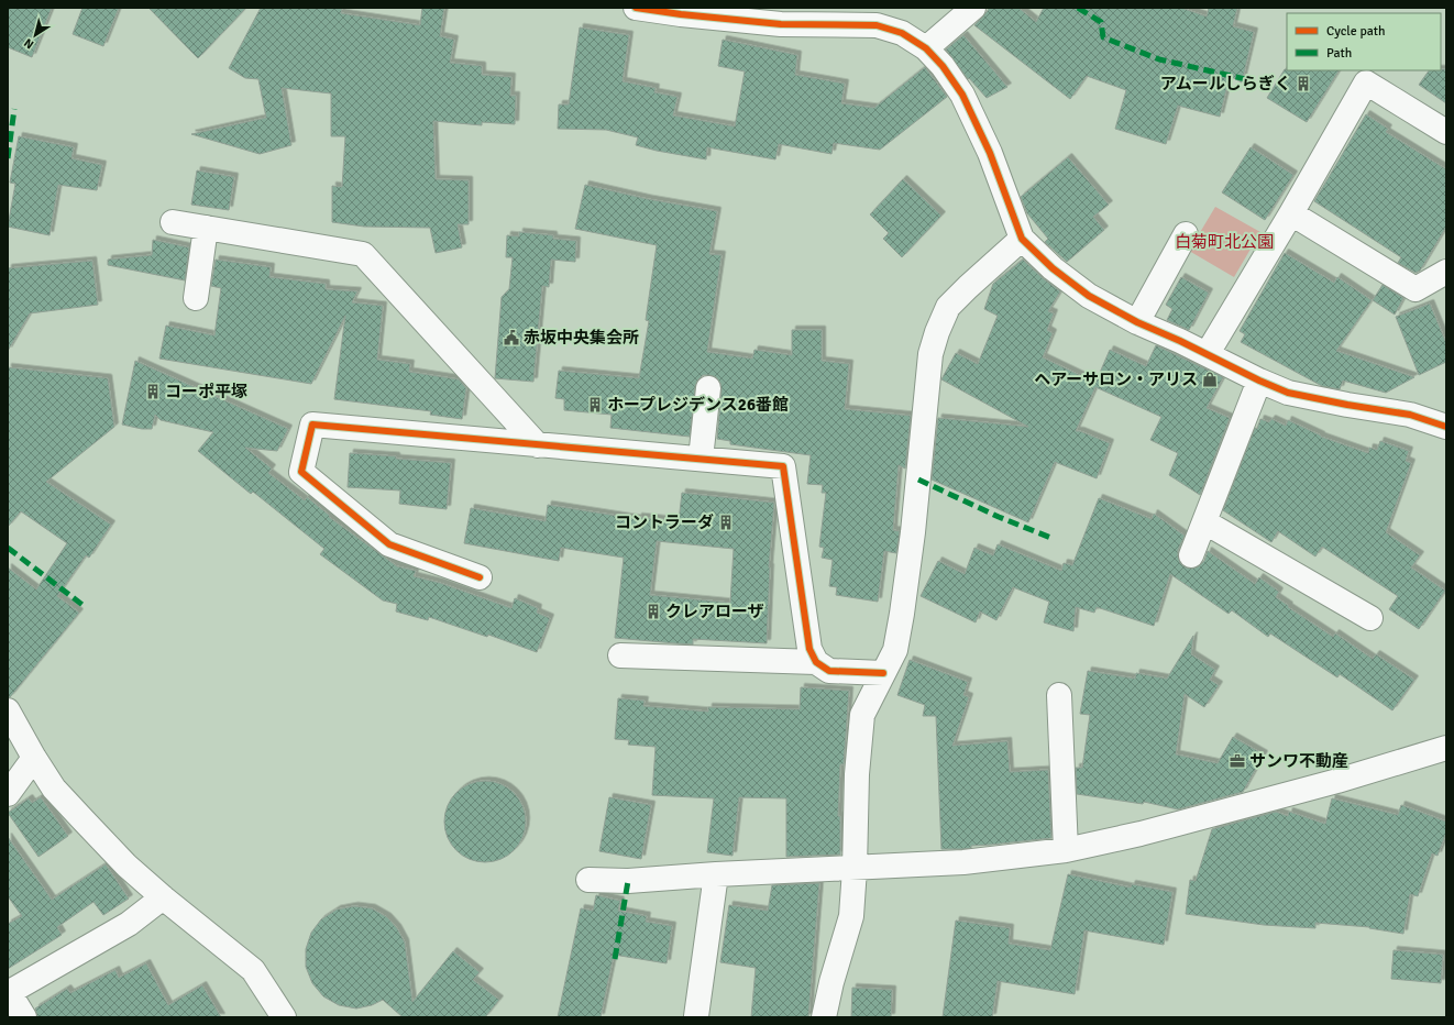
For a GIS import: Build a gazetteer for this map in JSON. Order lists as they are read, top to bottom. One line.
{"parks":["白菊町北公園"],"places":{"building":["アムールしらぎく","コーポ平塚","ホープレジデンス26番館","コントラーダ","クレアローザ"],"public building":["赤坂中央集会所"],"shop":["ヘアーサロン・アリス"],"office":["サンワ不動産"]},"legend":["Cycle path","Path"],"north":"bottom left"}
